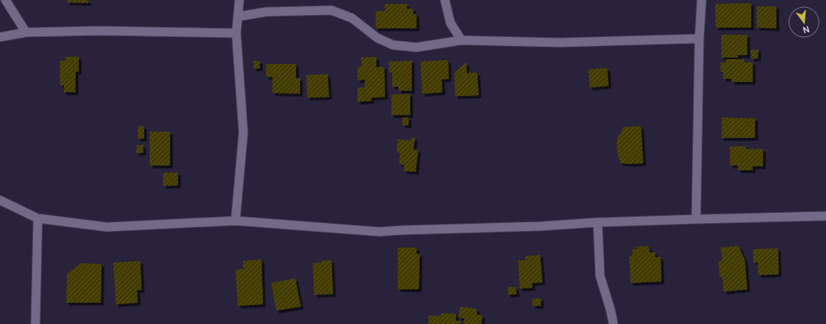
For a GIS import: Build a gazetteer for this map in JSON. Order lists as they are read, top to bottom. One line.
{"north":"bottom"}
